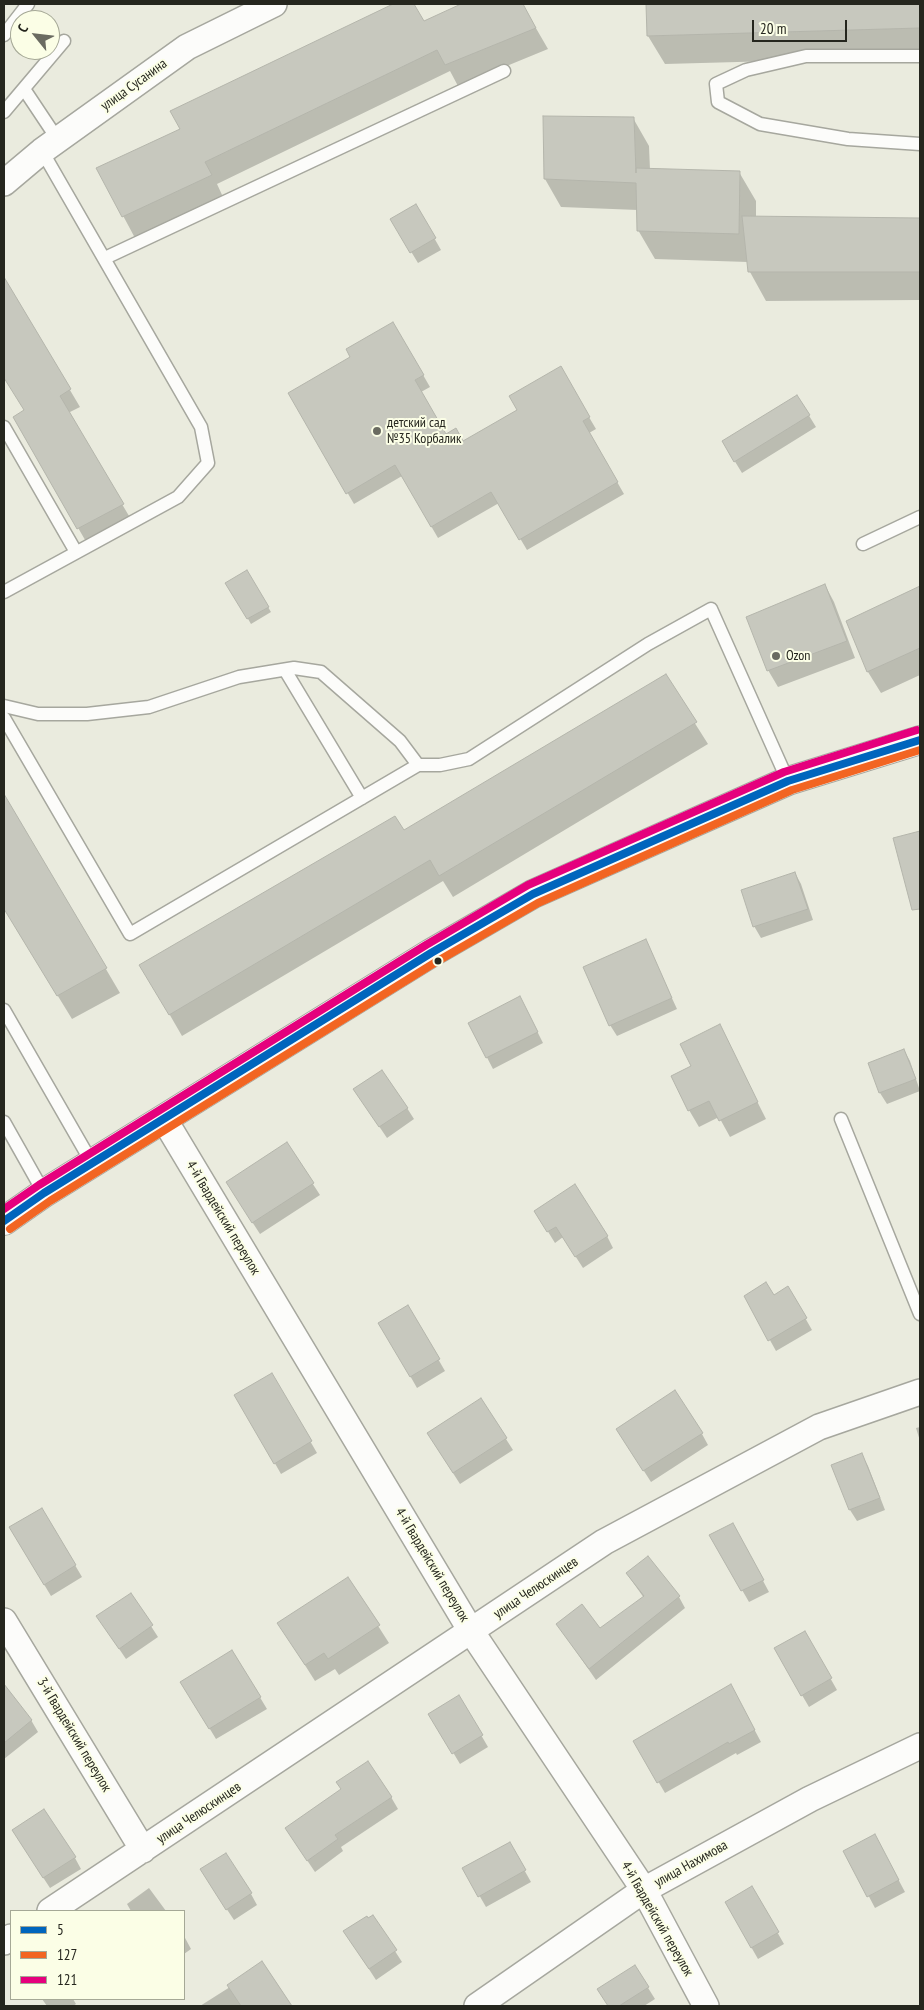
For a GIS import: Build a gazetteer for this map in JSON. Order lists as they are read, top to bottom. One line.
{"streets":{"street":["улица Сусанина","4-й Гвардейский переулок","улица Челюскинцев","3-й Гвардейский переулок","улица Нахимова"]},"crossings":[["4-й Гвардейский переулок","улица Челюскинцев"],["4-й Гвардейский переулок","улица Нахимова"],["улица Челюскинцев","3-й Гвардейский переулок"]],"places":["детский сад №35 Корбалик","Ozon"],"lines":["transit line 121","transit line 5","transit line 127"],"legend":["5","127","121"],"scale_bar":"20 m","north":"top left"}
